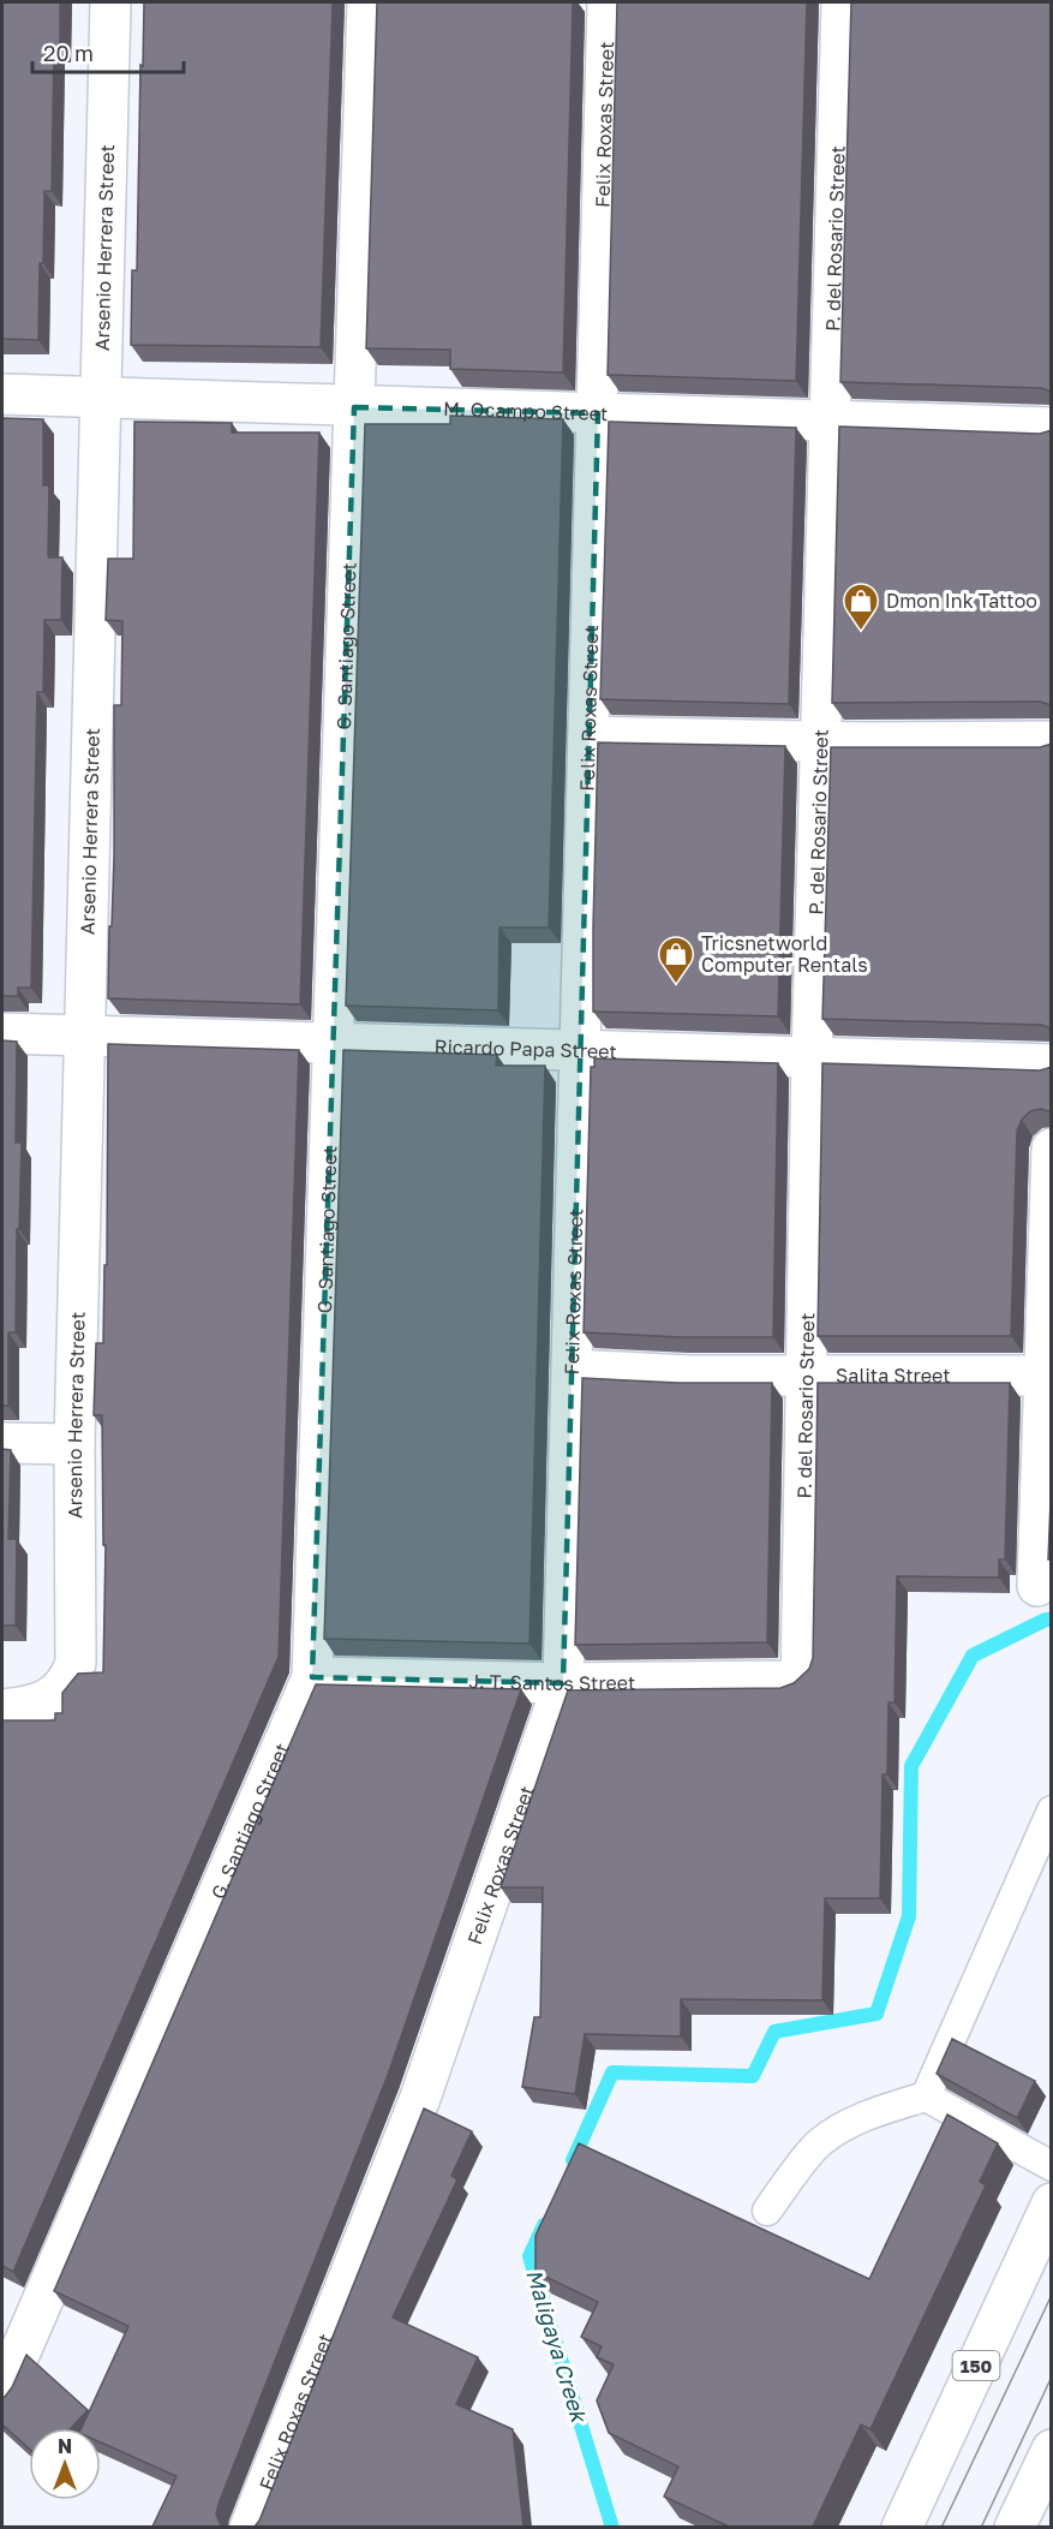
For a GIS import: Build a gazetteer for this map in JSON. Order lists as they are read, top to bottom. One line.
{"streets":{"street":["Felix Roxas Street","P. del Rosario Street","Arsenio Herrera Street","M. Ocampo Street","G. Santiago Street","Ricardo Papa Street","Salita Street","J. T. Santos Street","150"]},"crossings":[["Felix Roxas Street","M. Ocampo Street"],["Felix Roxas Street","Ricardo Papa Street"],["Felix Roxas Street","Salita Street"],["Felix Roxas Street","J. T. Santos Street"],["P. del Rosario Street","M. Ocampo Street"],["P. del Rosario Street","Ricardo Papa Street"],["P. del Rosario Street","Salita Street"],["P. del Rosario Street","J. T. Santos Street"],["Arsenio Herrera Street","M. Ocampo Street"],["Arsenio Herrera Street","Ricardo Papa Street"],["M. Ocampo Street","G. Santiago Street"],["G. Santiago Street","Ricardo Papa Street"],["G. Santiago Street","J. T. Santos Street"]],"water":["Maligaya Creek"],"places":{"shop":["Dmon Ink Tattoo","Tricsnetworld Computer Rentals"]},"scale_bar":"20 m","north":"top"}
